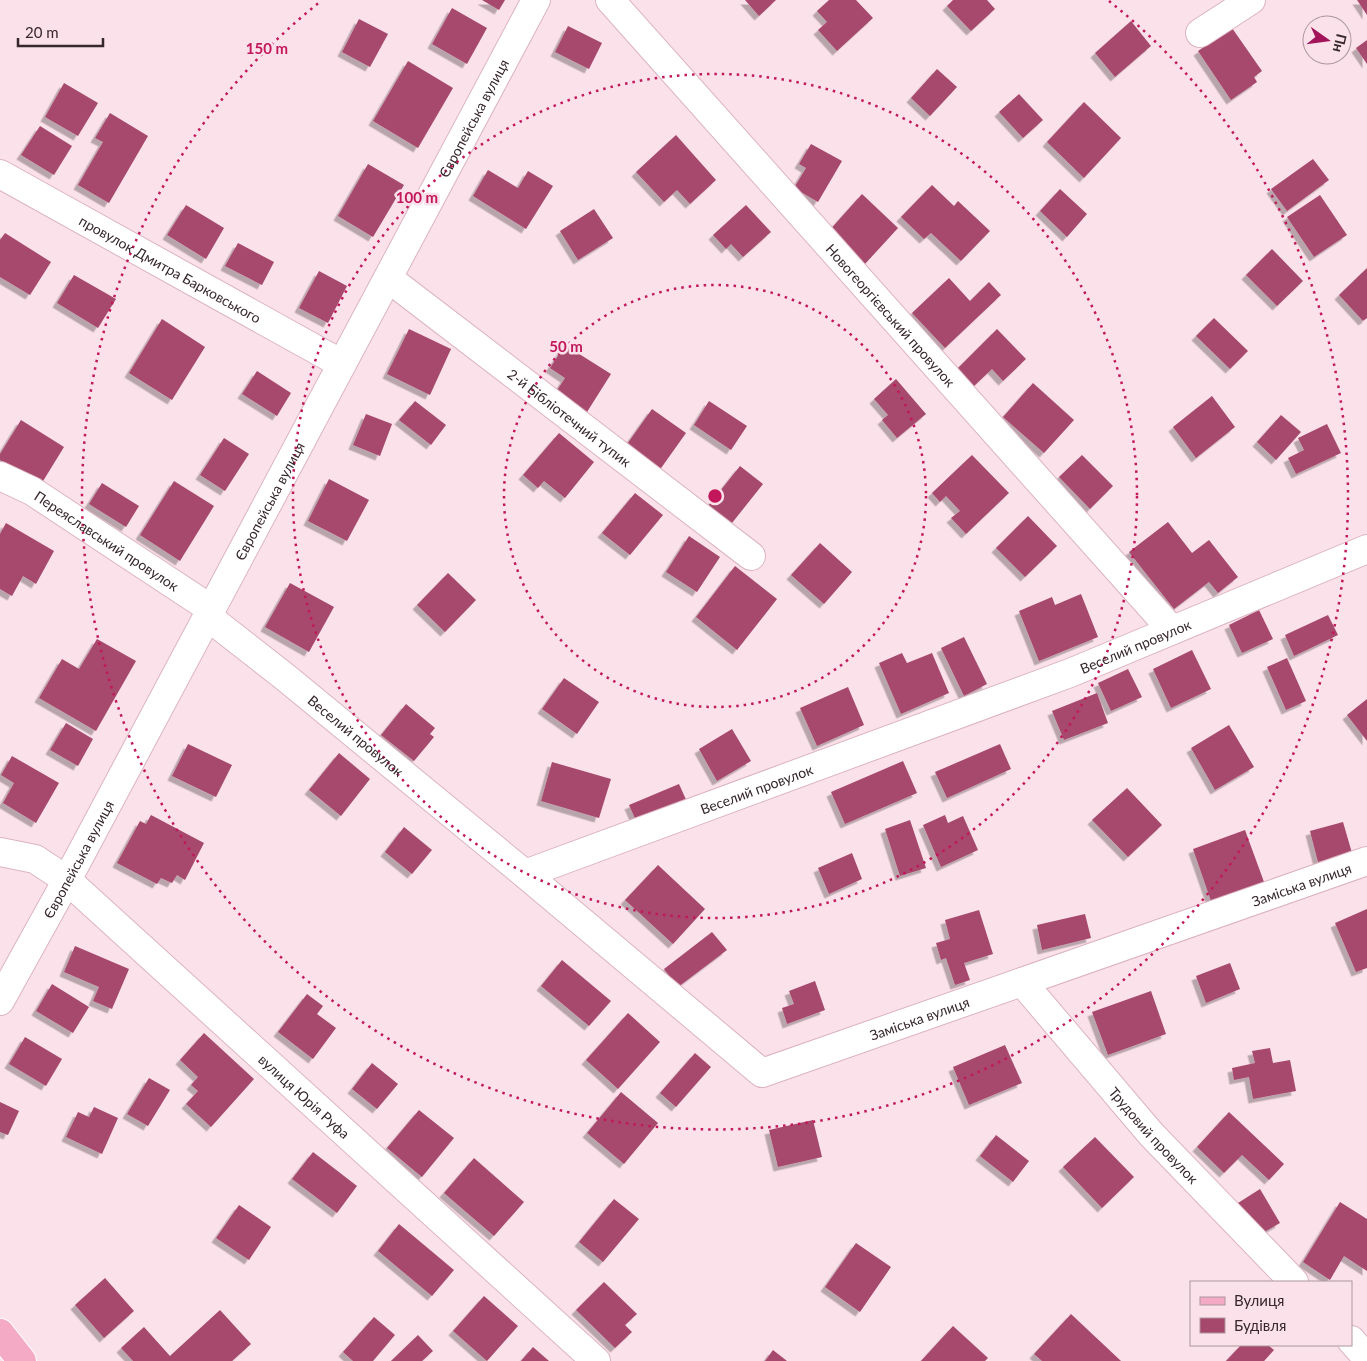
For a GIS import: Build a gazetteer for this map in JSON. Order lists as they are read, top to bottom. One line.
{"streets":{"street":["Європейська вулиця","провулок Дмитра Барковського","Новогеоргієвський провулок","2-й Бібліотечний тупик","Переяславський провулок","Веселий провулок","Заміська вулиця","вулиця Юрія Руфа","Трудовий провулок"]},"crossings":[["Європейська вулиця","провулок Дмитра Барковського"],["Європейська вулиця","2-й Бібліотечний тупик"],["Європейська вулиця","Переяславський провулок"],["Європейська вулиця","Веселий провулок"],["Європейська вулиця","вулиця Юрія Руфа"],["Новогеоргієвський провулок","Веселий провулок"],["Переяславський провулок","Веселий провулок"],["Веселий провулок","Заміська вулиця"],["Заміська вулиця","Трудовий провулок"]],"legend":["Вулиця","Будівля"],"scale_bar":"20 m","north":"right","rings":["150 m","100 m","50 m"]}
